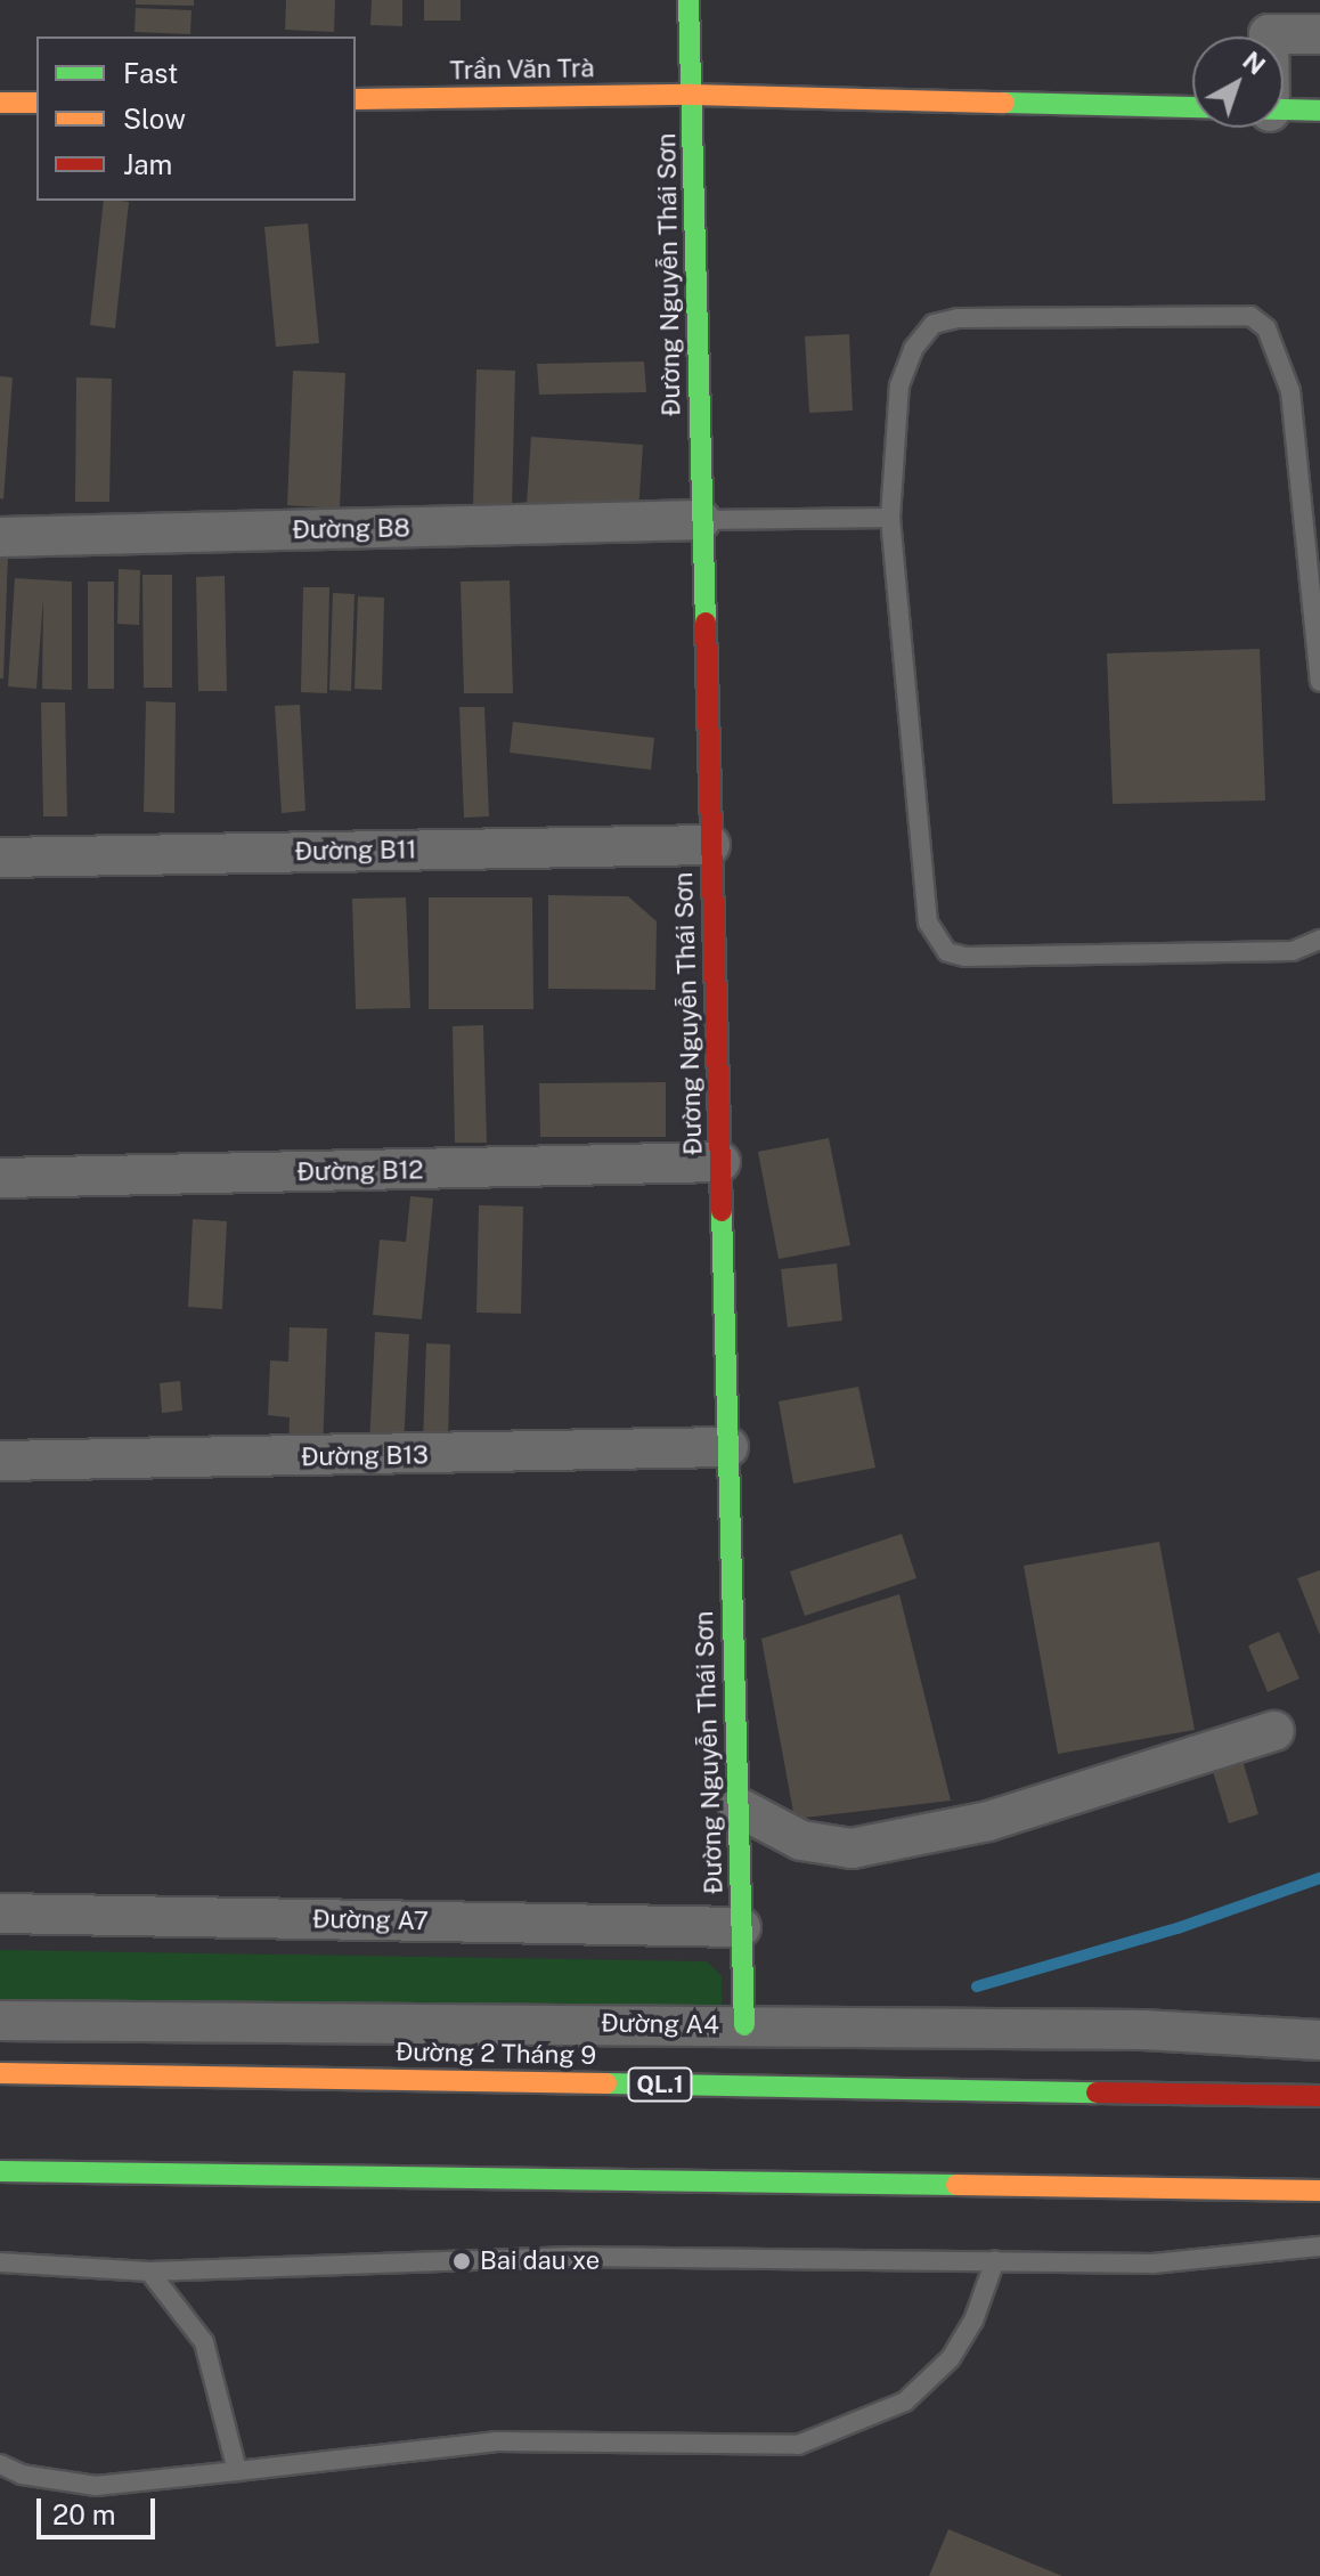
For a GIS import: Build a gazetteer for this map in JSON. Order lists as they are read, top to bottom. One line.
{"streets":{"main road":["Trần Văn Trà","Đường Nguyễn Thái Sơn","Đường 2 Tháng 9","QL.1"],"street":["Đường B8","Đường B11","Đường B12","Đường B13","Đường A7","Đường A4"]},"crossings":[["Trần Văn Trà","Đường Nguyễn Thái Sơn"],["Đường Nguyễn Thái Sơn","Đường B8"],["Đường Nguyễn Thái Sơn","Đường B11"],["Đường Nguyễn Thái Sơn","Đường B12"],["Đường Nguyễn Thái Sơn","Đường B13"],["Đường Nguyễn Thái Sơn","Đường A7"],["Đường Nguyễn Thái Sơn","Đường A4"]],"places":["Bai dau xe"],"legend":["Fast","Slow","Jam"],"scale_bar":"20 m","north":"top right"}
